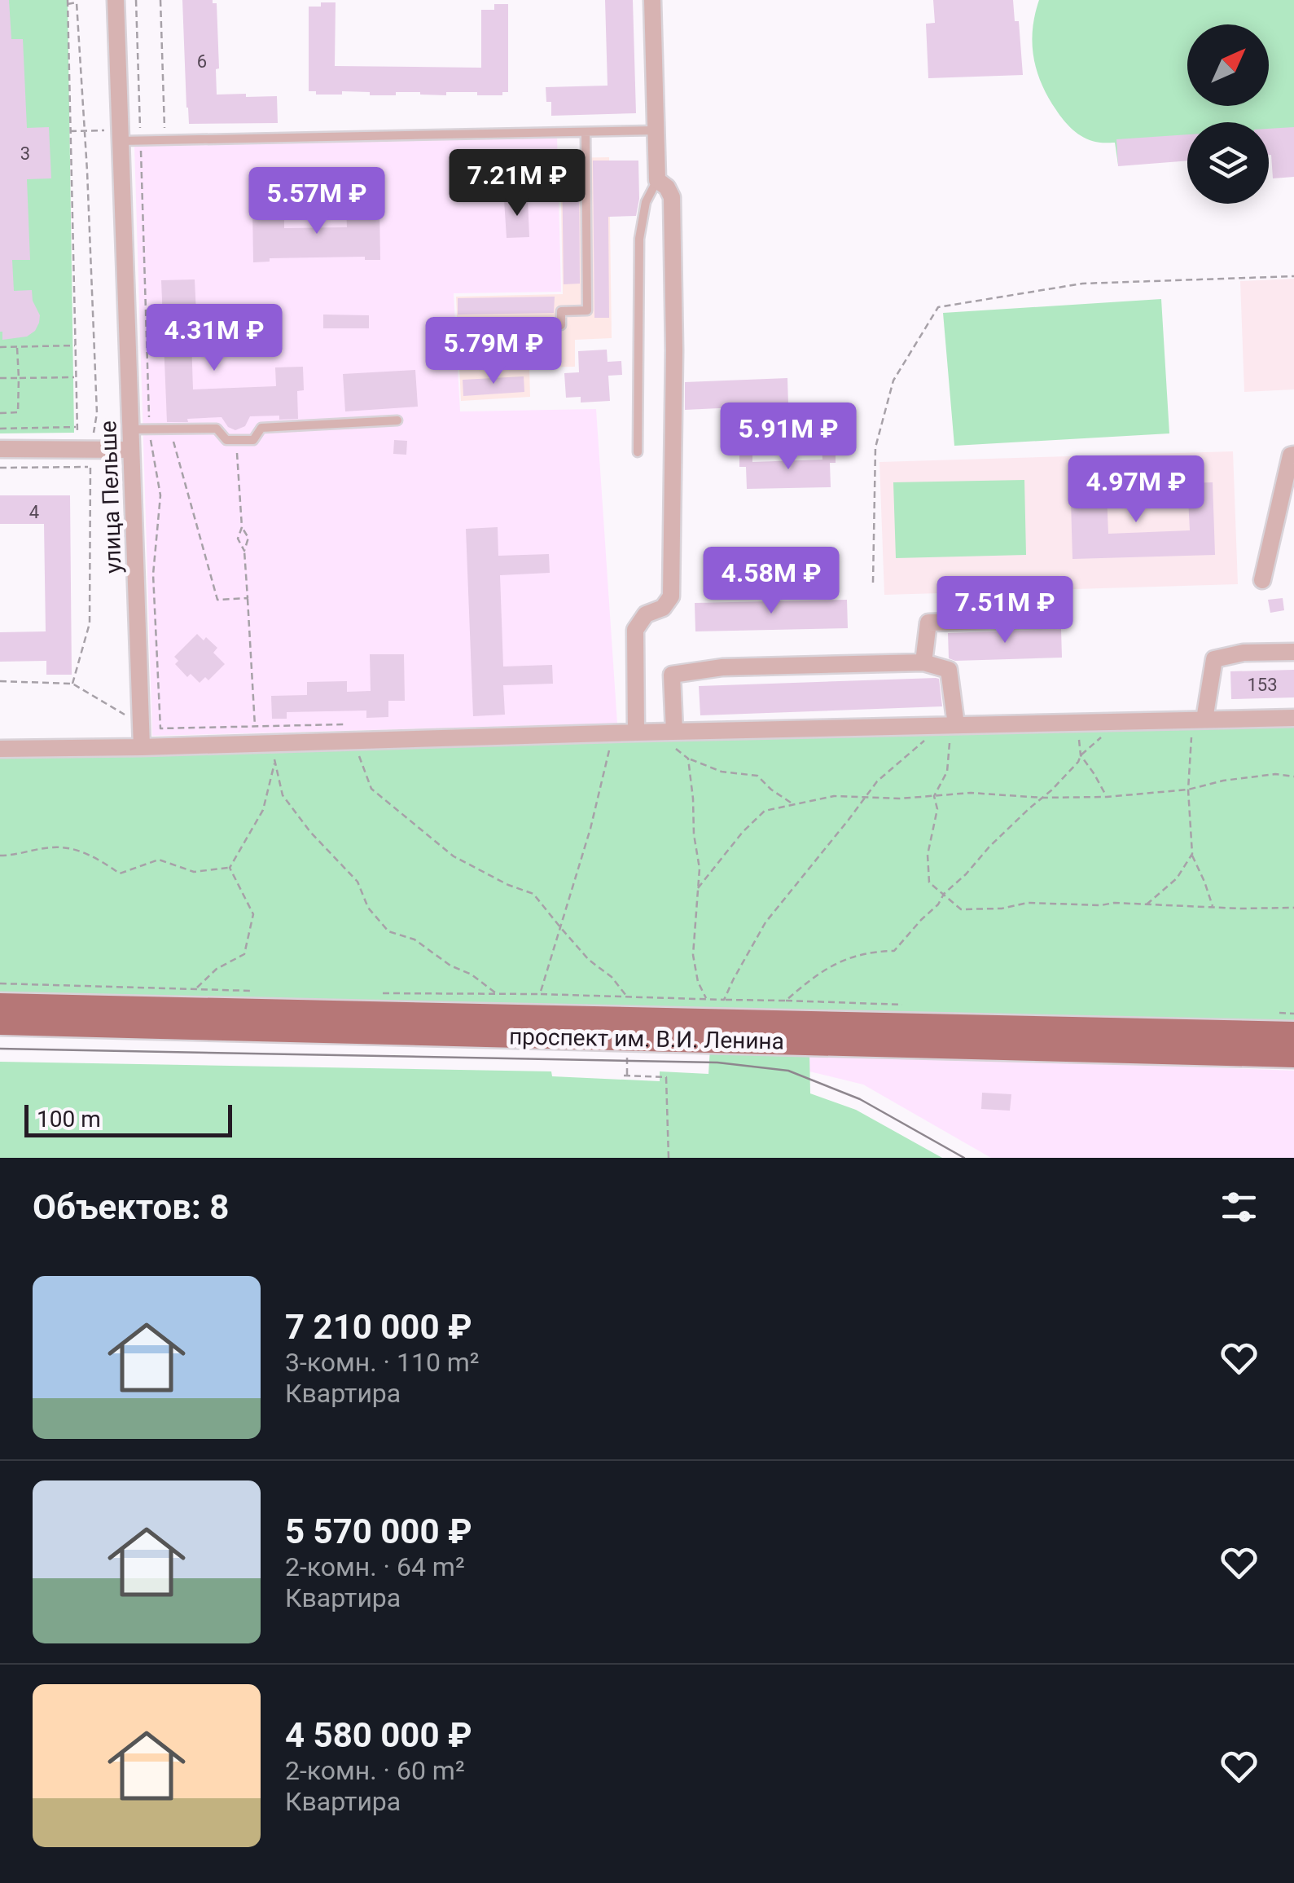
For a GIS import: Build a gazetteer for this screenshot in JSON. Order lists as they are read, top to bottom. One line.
{"streets":{"main road":["проспект им. В.И. Ленина"],"street":["улица Пельше"]},"house_numbers":["6","3","4","153"],"scale_bar":"100 m","north":"top right","page":{"price":["7.21M ₽","5.57M ₽","4.31M ₽","5.79M ₽","5.91M ₽","4.97M ₽","4.58M ₽","7.51M ₽"],"scale":"100 m","heading":"Объектов: 8","list":[{"name":"7 210 000 ₽","note":"3-комн. · 110 m² · Квартира"},{"name":"5 570 000 ₽","note":"2-комн. · 64 m² · Квартира"},{"name":"4 580 000 ₽","note":"2-комн. · 60 m² · Квартира"}]}}
